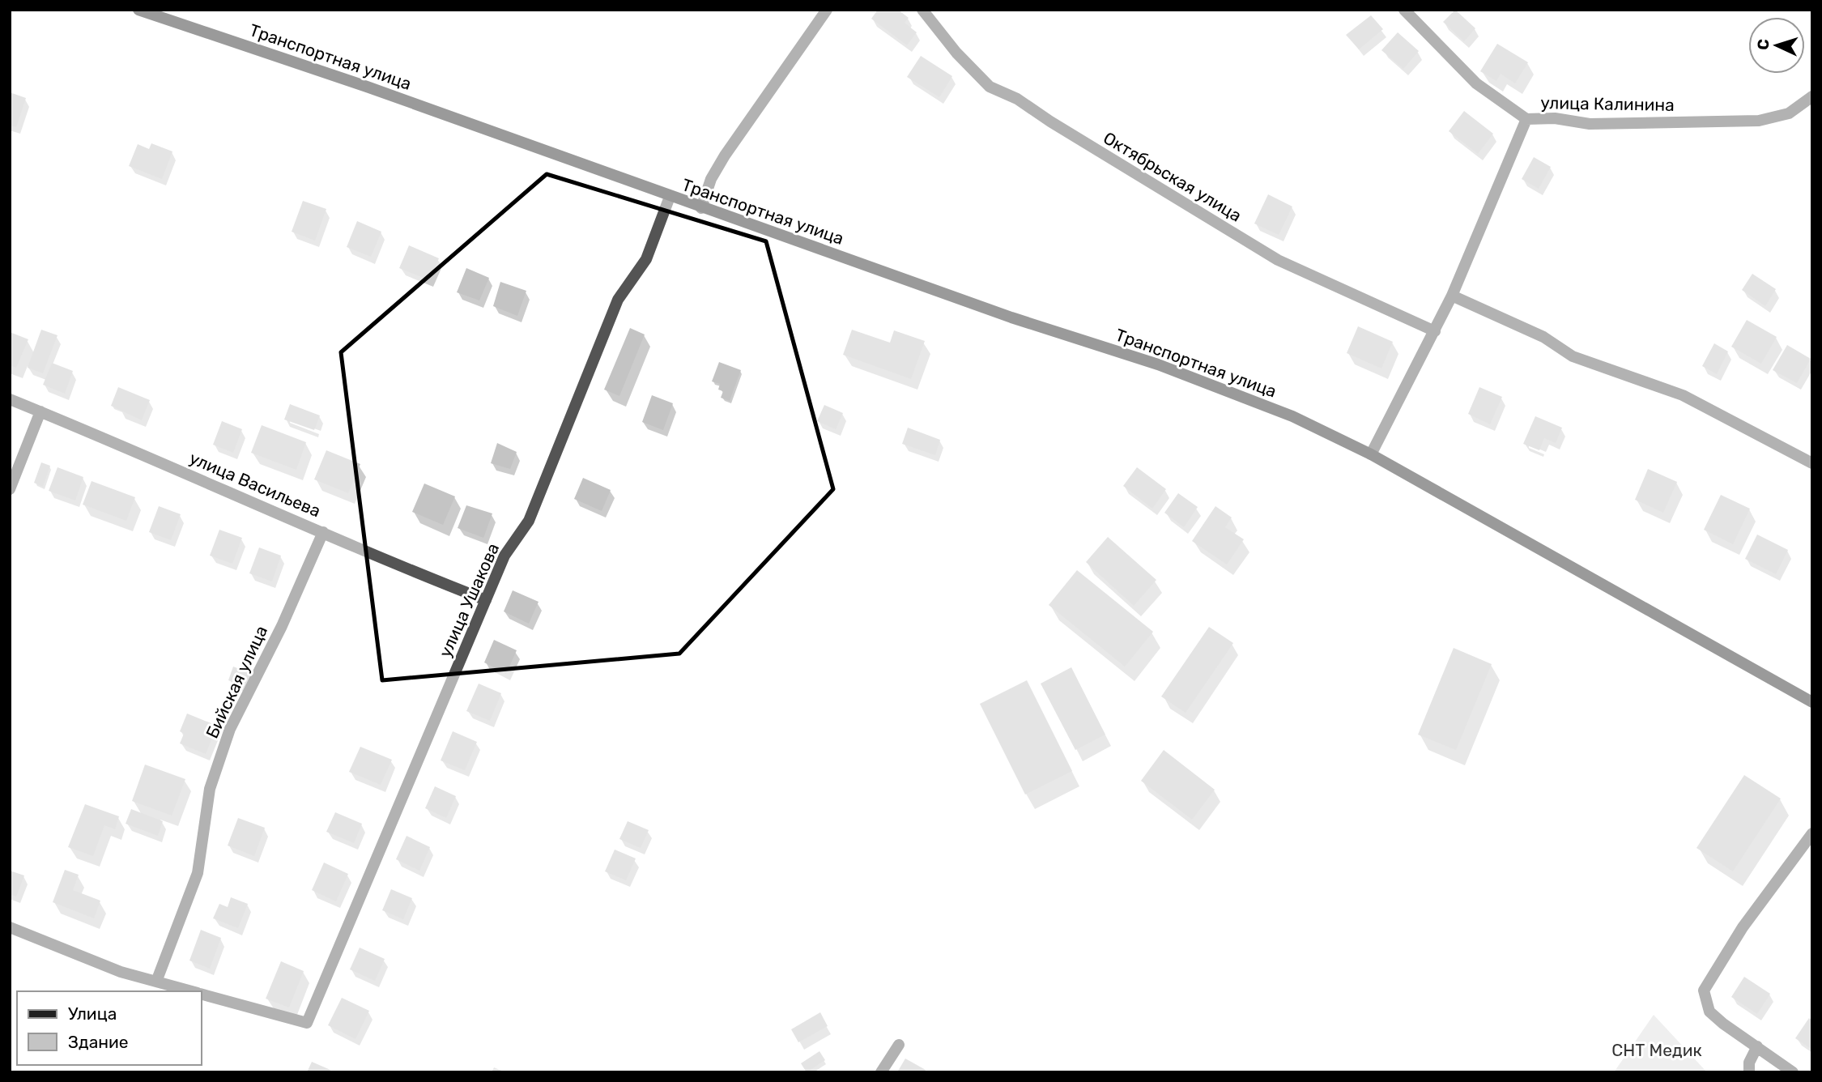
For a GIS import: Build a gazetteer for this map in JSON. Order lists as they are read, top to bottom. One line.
{"streets":{"main road":["Транспортная улица"],"street":["улица Калинина","Октябрьская улица","улица Васильева","улица Ушакова","Бийская улица"]},"crossings":[["Транспортная улица","улица Ушакова"],["улица Васильева","улица Ушакова"],["улица Васильева","Бийская улица"]],"parks":["СНТ Медик"],"legend":["Улица","Здание"],"north":"left"}
